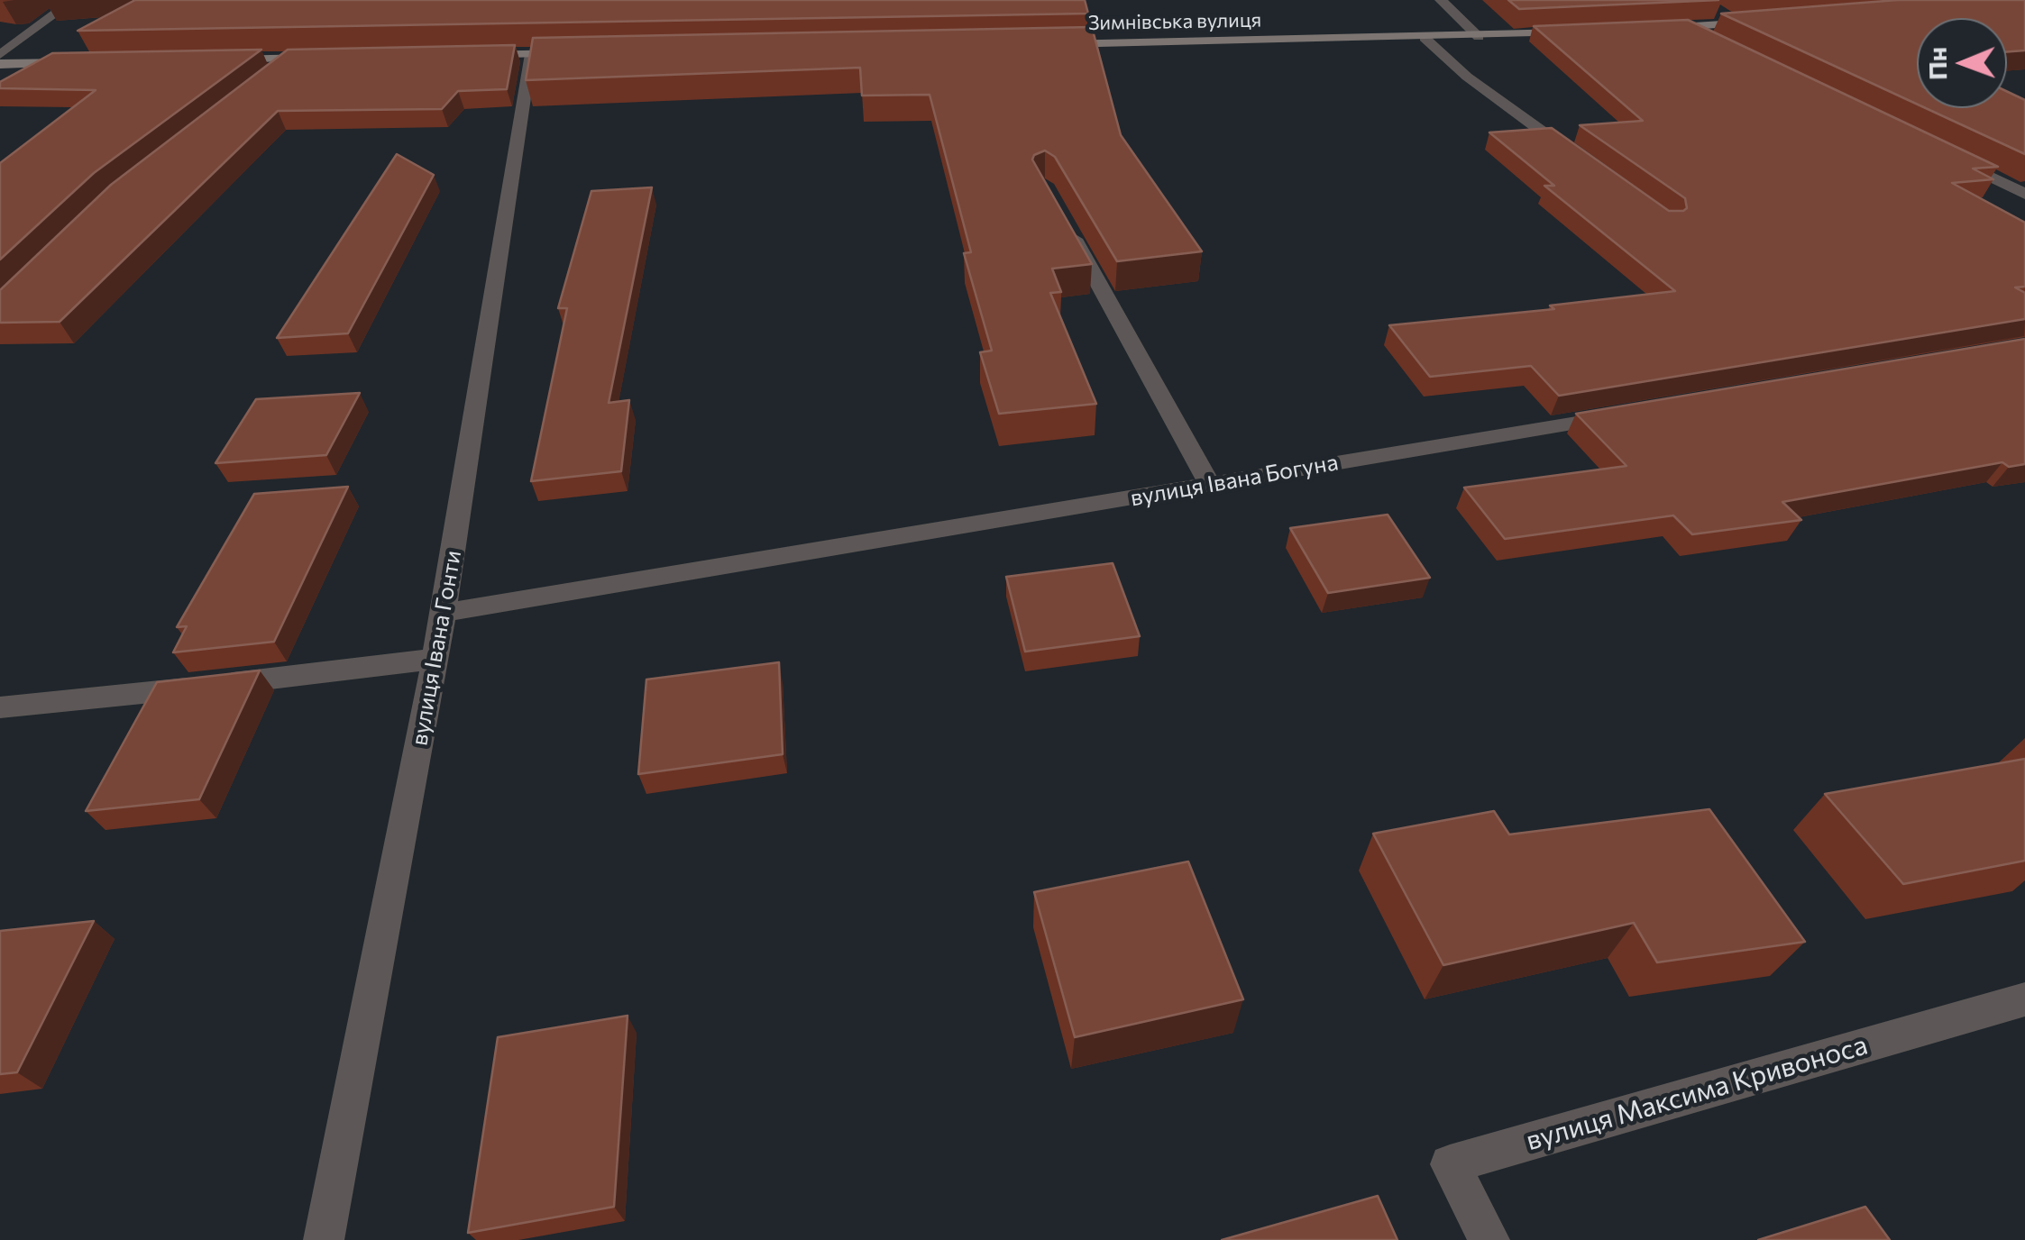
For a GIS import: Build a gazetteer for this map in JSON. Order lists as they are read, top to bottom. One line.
{"streets":{"main road":["Зимнівська вулиця"],"street":["вулиця Івана Богуна","вулиця Івана Гонти","вулиця Максима Кривоноса"]},"crossings":[["вулиця Івана Богуна","вулиця Івана Гонти"]],"north":"left"}
